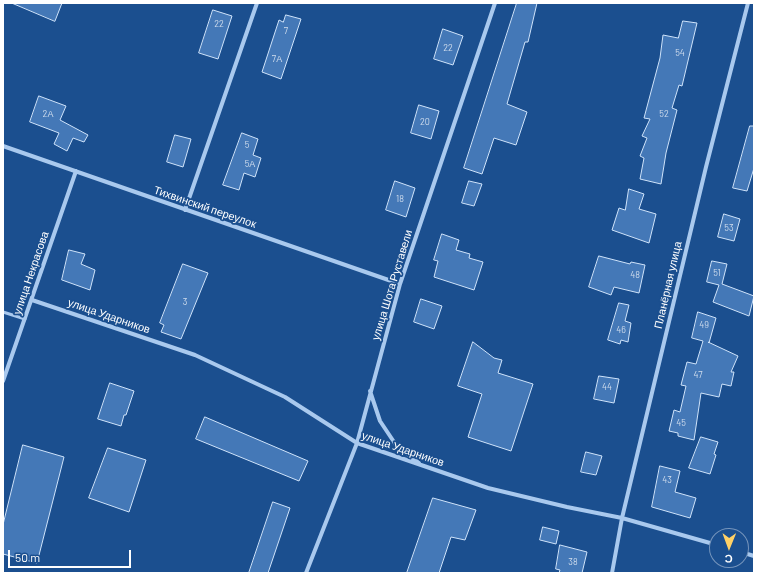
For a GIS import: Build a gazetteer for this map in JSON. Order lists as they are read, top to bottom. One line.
{"streets":{"street":["Тихвинский переулок","улица Некрасова","улица Шота Руставели","Планёрная улица","улица Ударников"]},"crossings":[["Тихвинский переулок","улица Некрасова"],["Тихвинский переулок","улица Шота Руставели"],["улица Некрасова","улица Ударников"],["улица Шота Руставели","улица Ударников"],["Планёрная улица","улица Ударников"]],"house_numbers":["22","7","22","54","7А","2А","52","20","5","5А","18","53","51","48","3","49","46","47","44","45","43","38"],"scale_bar":"50 m","north":"bottom"}
